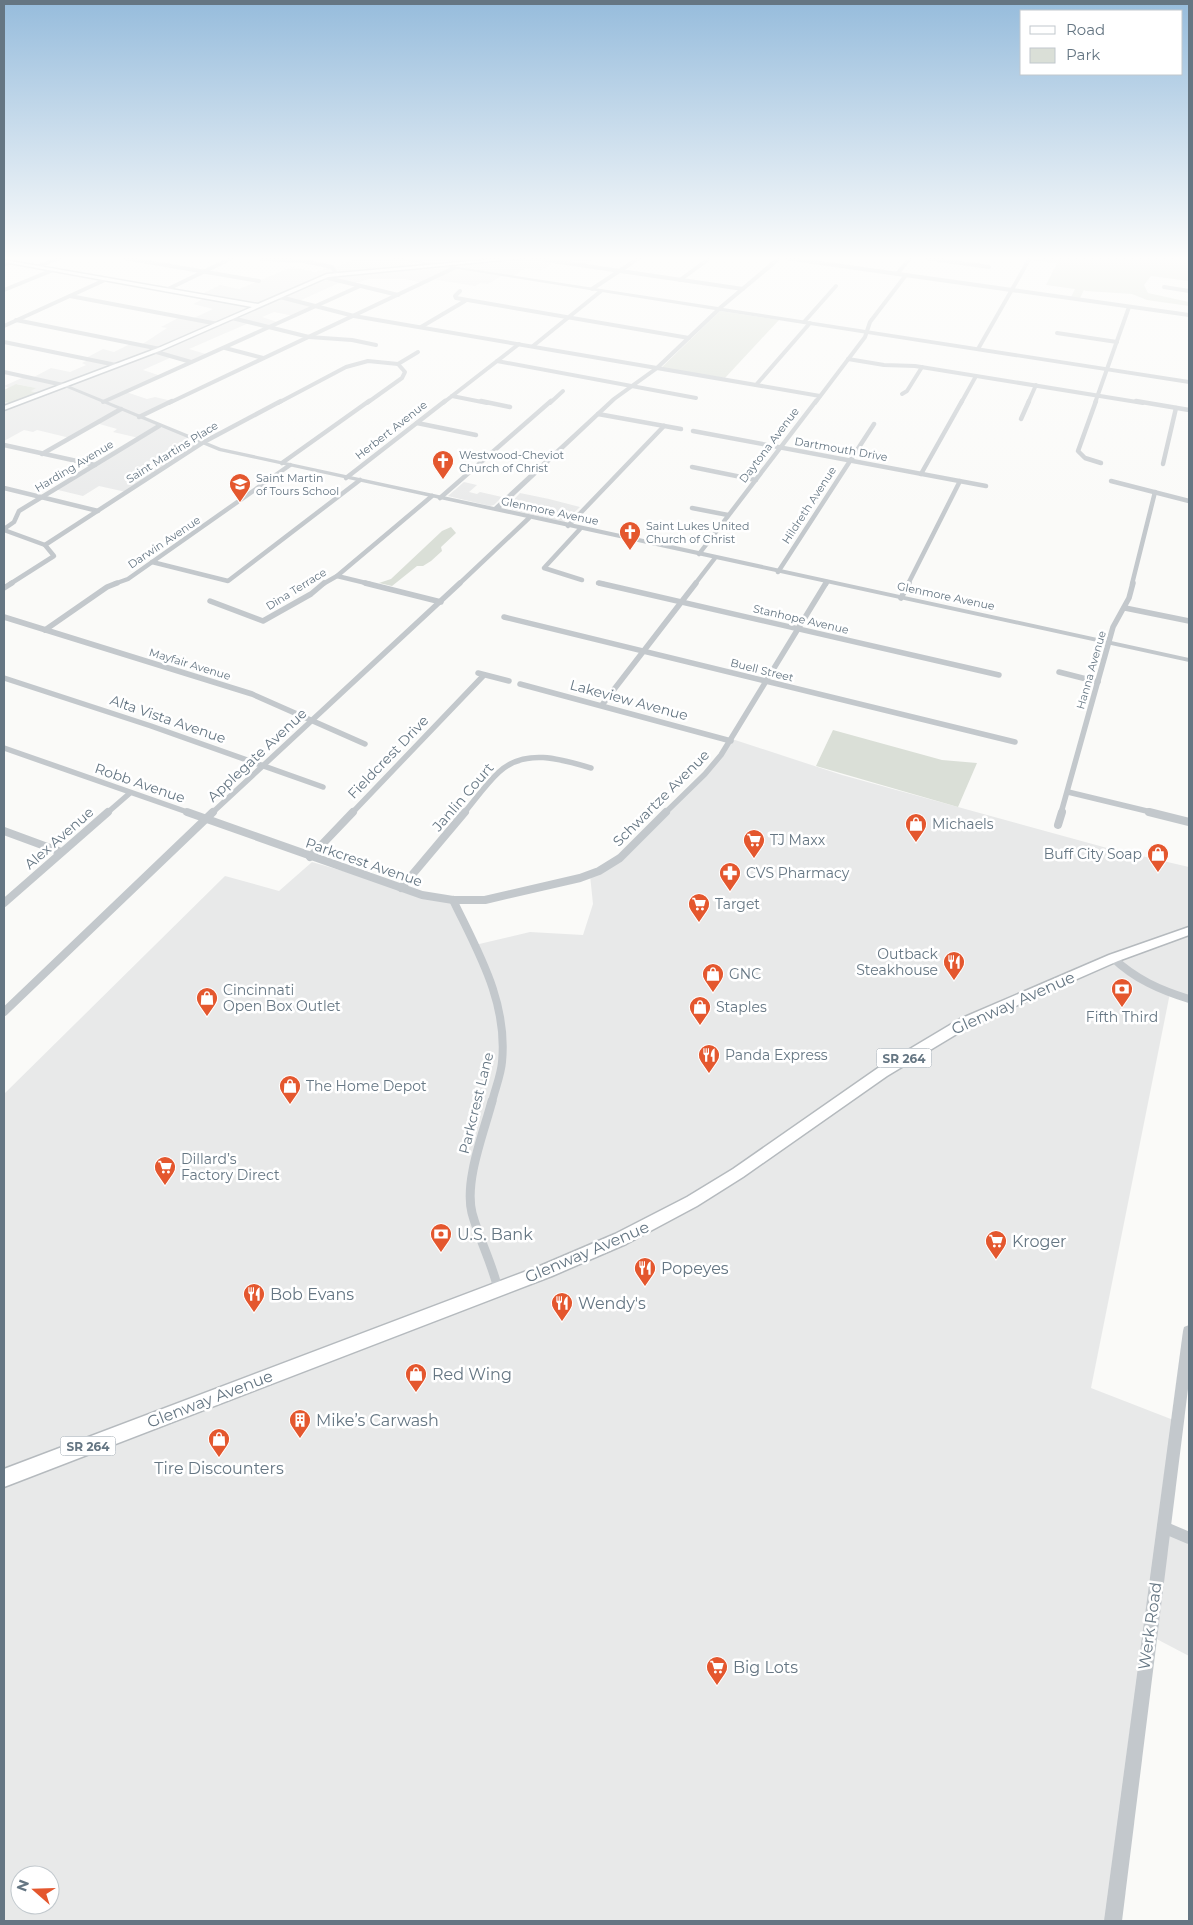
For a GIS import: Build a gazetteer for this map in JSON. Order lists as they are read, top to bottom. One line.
{"streets":{"main road":["Glenway Avenue","SR 264"],"street":["Herbert Avenue","Daytona Avenue","Dartmouth Drive","Saint Martins Place","Harding Avenue","Hildreth Avenue","Glenmore Avenue","Darwin Avenue","Dina Terrace","Stanhope Avenue","Mayfair Avenue","Buell Street","Hanna Avenue","Lakeview Avenue","Alta Vista Avenue","Applegate Avenue","Fieldcrest Drive","Robb Avenue","Janlin Court","Schwartze Avenue","Alex Avenue","Parkcrest Avenue","Parkcrest Lane","Werk Road"]},"crossings":[["Herbert Avenue","Glenmore Avenue"],["Herbert Avenue","Darwin Avenue"],["Daytona Avenue","Dartmouth Drive"],["Daytona Avenue","Glenmore Avenue"],["Dartmouth Drive","Hildreth Avenue"],["Saint Martins Place","Glenmore Avenue"],["Harding Avenue","Glenmore Avenue"],["Hildreth Avenue","Glenmore Avenue"],["Glenmore Avenue","Darwin Avenue"],["Glenmore Avenue","Hanna Avenue"],["Glenmore Avenue","Applegate Avenue"],["Glenmore Avenue","Schwartze Avenue"],["Darwin Avenue","Mayfair Avenue"],["Stanhope Avenue","Schwartze Avenue"],["Mayfair Avenue","Applegate Avenue"],["Buell Street","Schwartze Avenue"],["Lakeview Avenue","Schwartze Avenue"],["Alta Vista Avenue","Applegate Avenue"],["Applegate Avenue","Robb Avenue"],["Fieldcrest Drive","Parkcrest Avenue"],["Robb Avenue","Alex Avenue"],["Robb Avenue","Parkcrest Avenue"],["Janlin Court","Parkcrest Avenue"],["Schwartze Avenue","Parkcrest Avenue"],["Schwartze Avenue","Parkcrest Lane"],["Parkcrest Avenue","Parkcrest Lane"],["Glenway Avenue","Parkcrest Lane"]],"places":{"church":["Westwood-Cheviot Church of Christ","Saint Lukes United Church of Christ"],"school or university":["Saint Martin of Tours School"],"shop":["Michaels","Buff City Soap","GNC","Cincinnati Open Box Outlet","Staples","The Home Depot","Red Wing","Tire Discounters"],"supermarket":["TJ Maxx","Target","Dillard’s Factory Direct","Kroger","Big Lots"],"pharmacy":["CVS Pharmacy"],"restaurant":["Outback Steakhouse","Panda Express","Popeyes","Bob Evans","Wendy's"],"bank":["Fifth Third","U.S. Bank"],"building":["Mike’s Carwash"]},"legend":["Road","Park"],"north":"left"}
